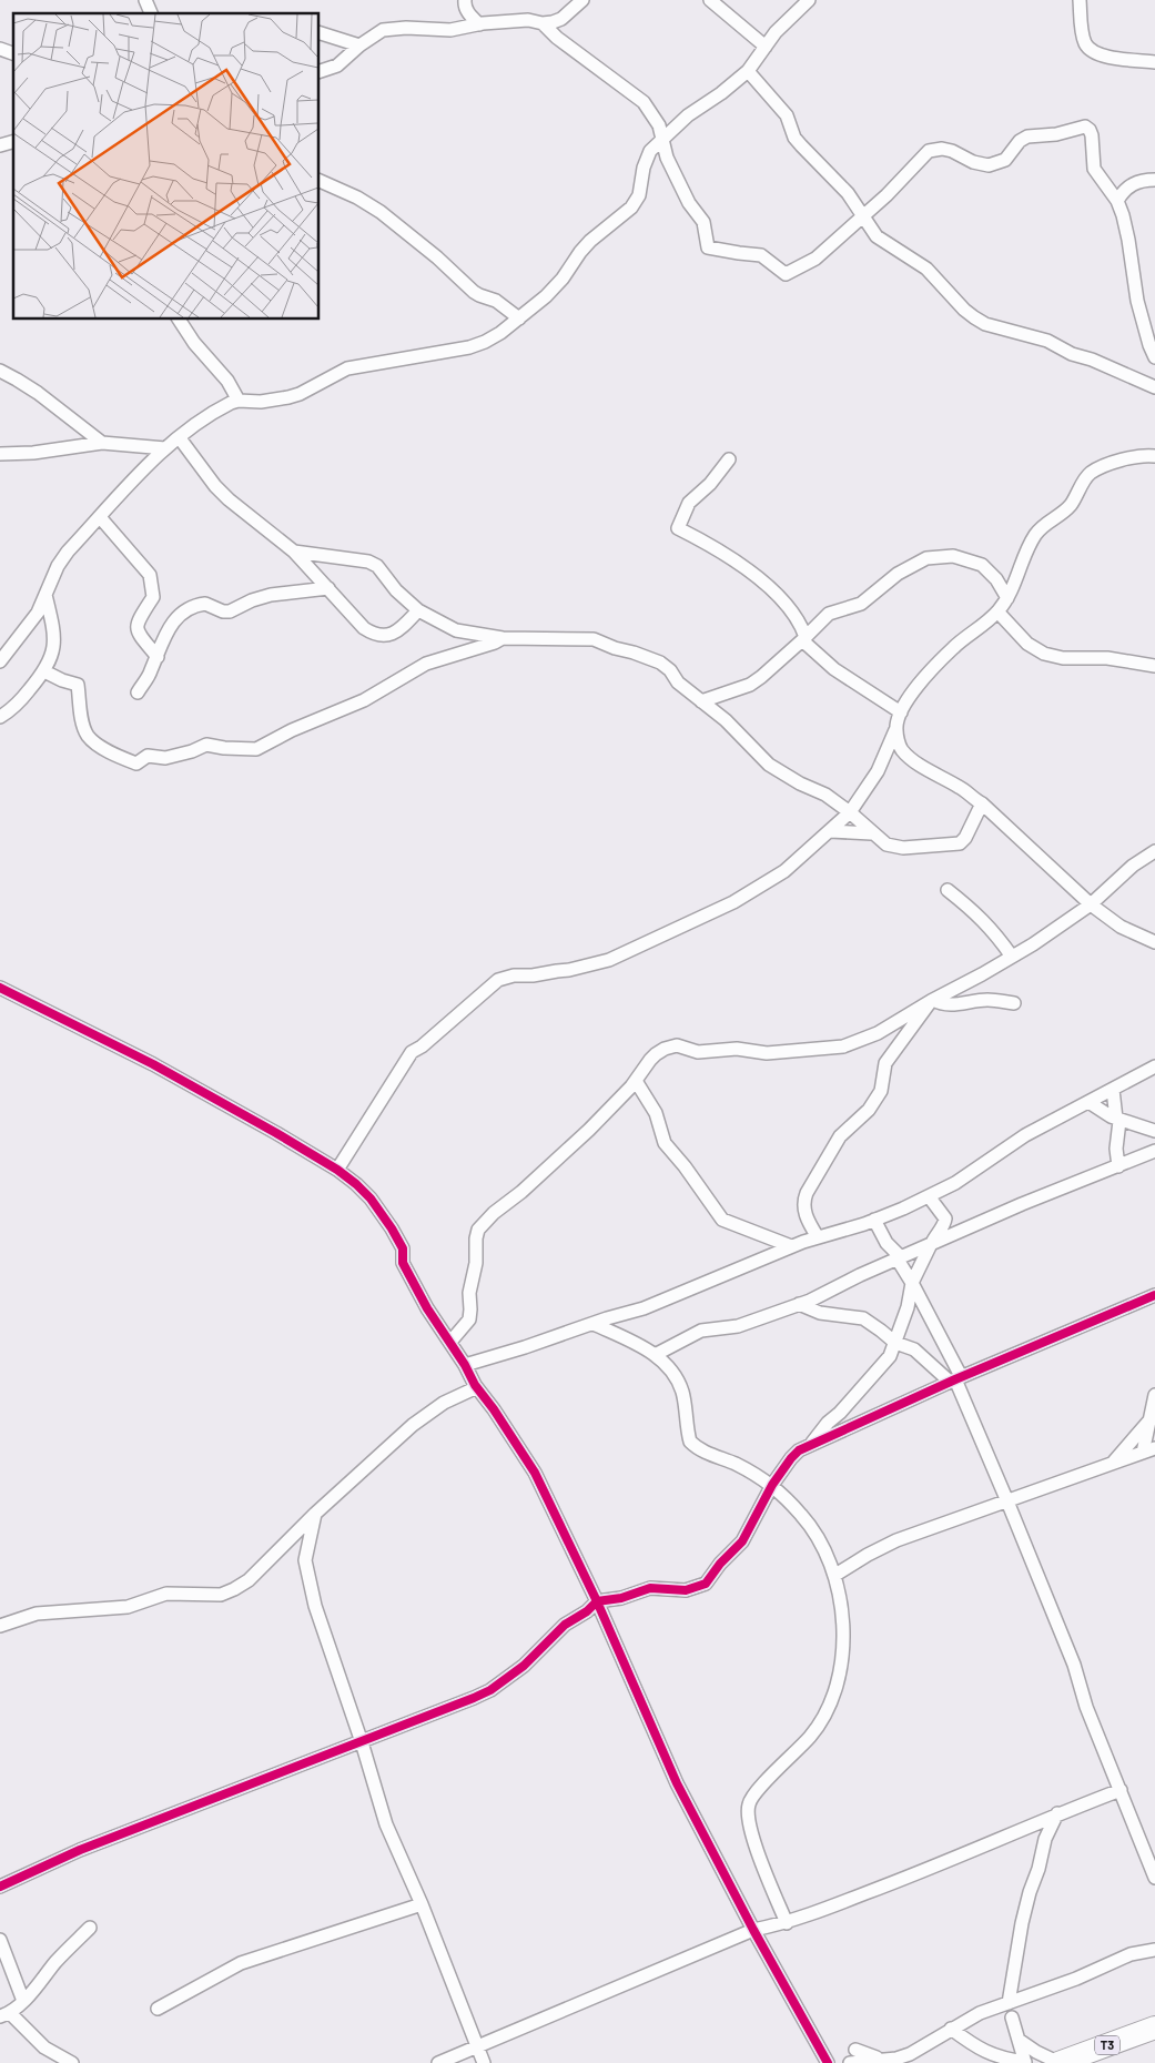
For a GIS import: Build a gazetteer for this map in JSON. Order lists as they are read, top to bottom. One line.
{"streets":{"highway":["T3"]}}
